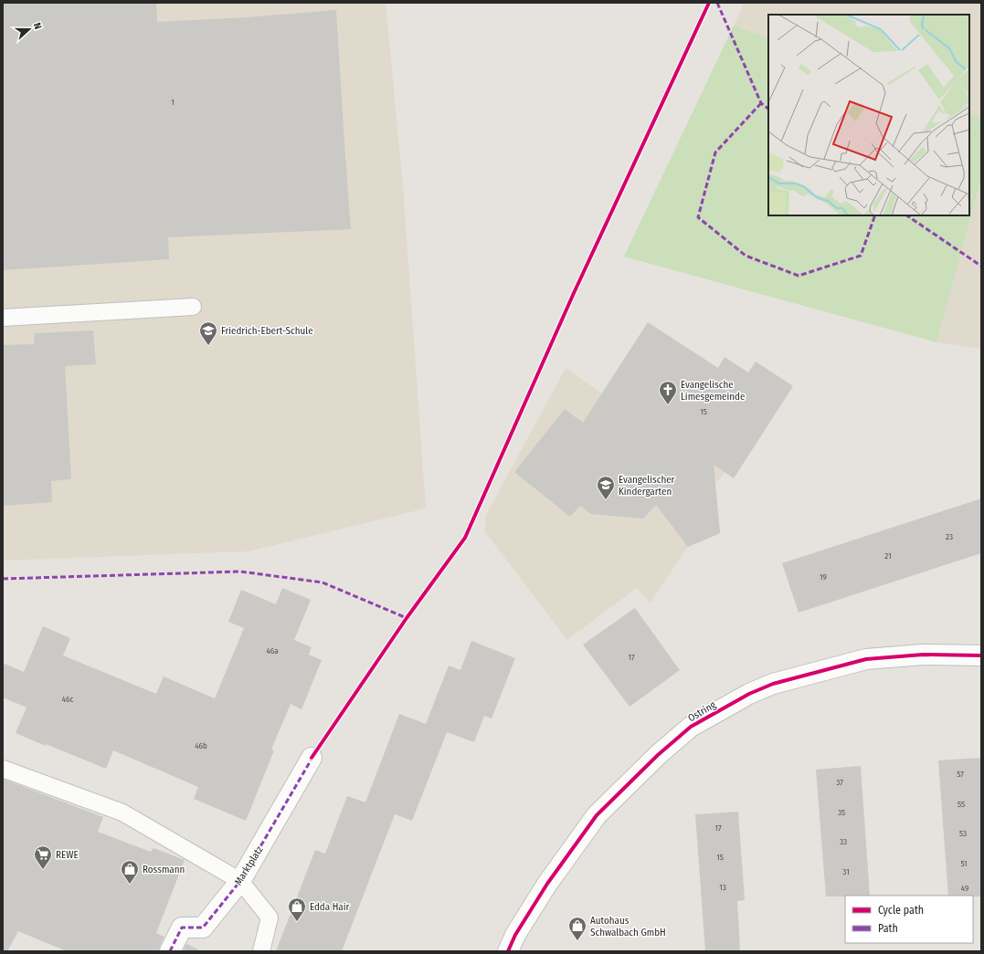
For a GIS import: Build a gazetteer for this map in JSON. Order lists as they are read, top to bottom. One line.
{"streets":{"street":["Ostring","Marktplatz"]},"places":{"school or university":["Friedrich-Ebert-Schule","Evangelischer Kindergarten"],"church":["Evangelische Limesgemeinde"],"supermarket":["REWE"],"shop":["Rossmann","Edda Hair","Autohaus Schwalbach GmbH"]},"house_numbers":["1","15","23","21","19","46a","17","46c","46b","57","37","55","35","17","53","33","15","51","31","13","49"],"legend":["Cycle path","Path"],"north":"right"}
